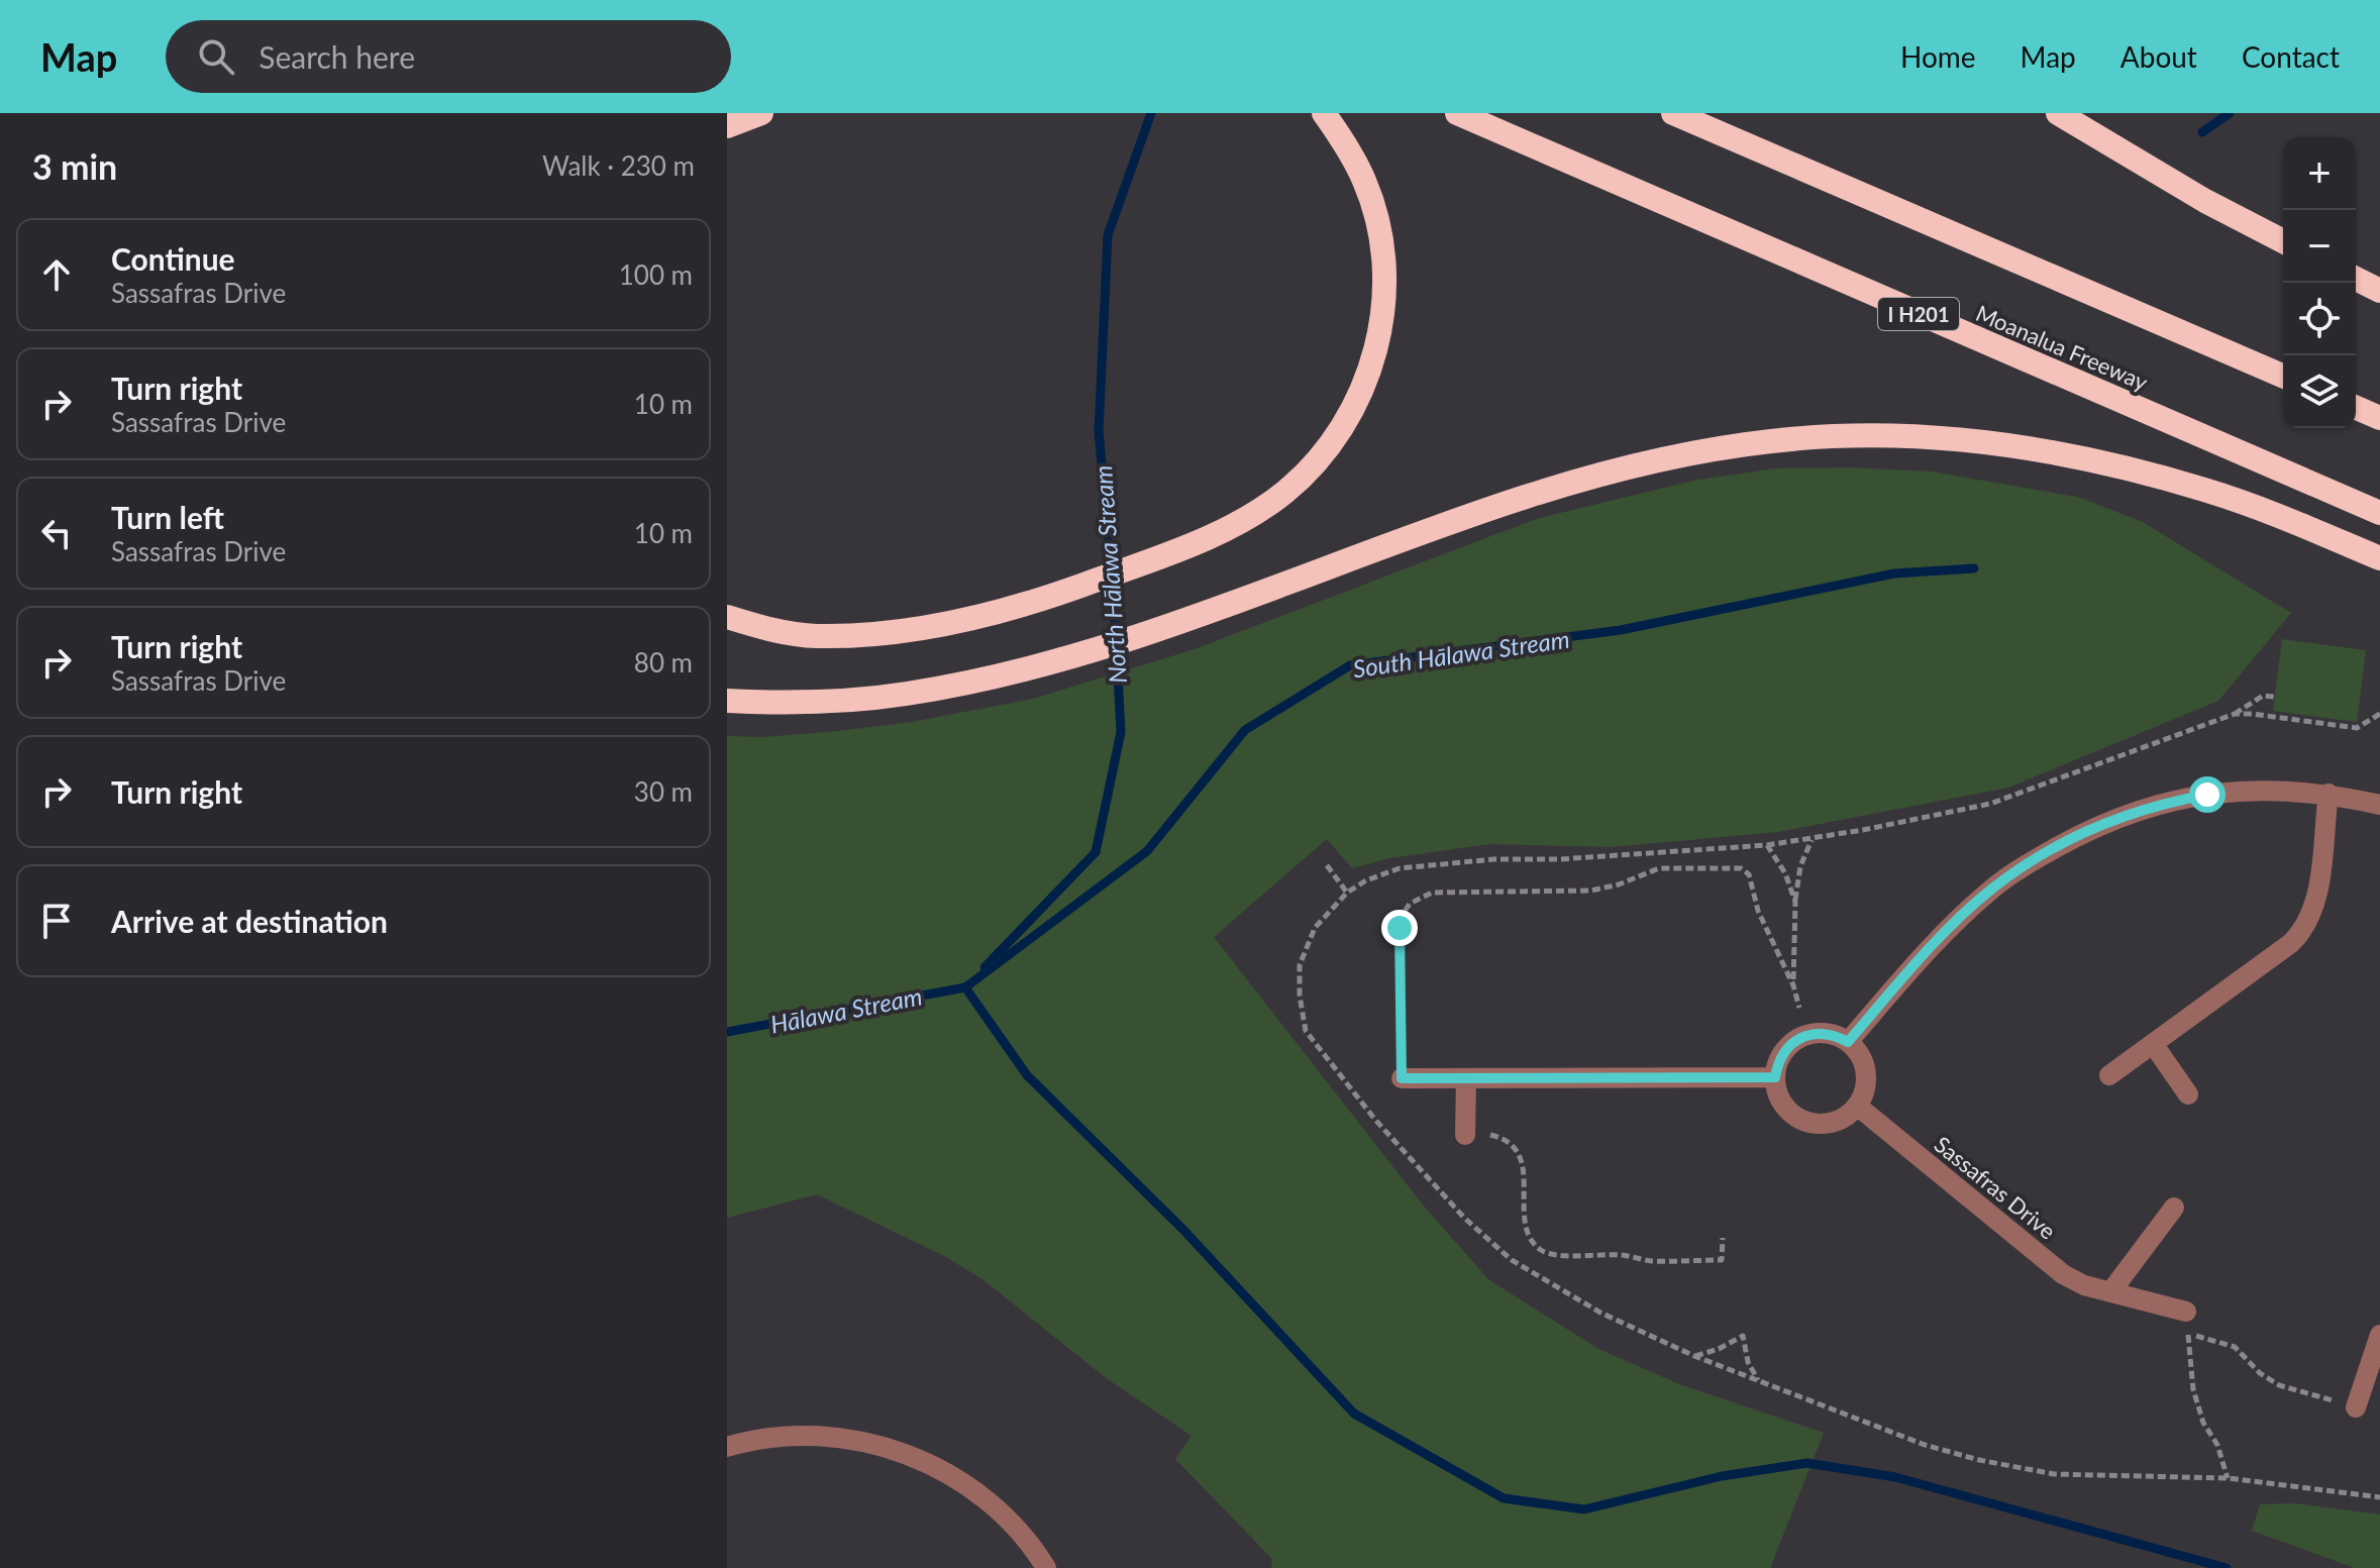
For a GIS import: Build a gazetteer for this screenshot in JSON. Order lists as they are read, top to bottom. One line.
{"streets":{"highway":["I H201","Moanalua Freeway"],"street":["Sassafras Drive"]},"water":["North Hālawa Stream","South Hālawa Stream","Hālawa Stream"],"page":{"header":"Map","search":"Search here","nav":["Home","Map","About","Contact"],"heading":["3 min","Walk · 230 m"],"map_buttons":["+","−"],"list":[["Continue","Sassafras Drive","100 m"],["Turn right","Sassafras Drive","10 m"],["Turn left","Sassafras Drive","10 m"],["Turn right","Sassafras Drive","80 m"],["Turn right","30 m"],"Arrive at destination"]}}
